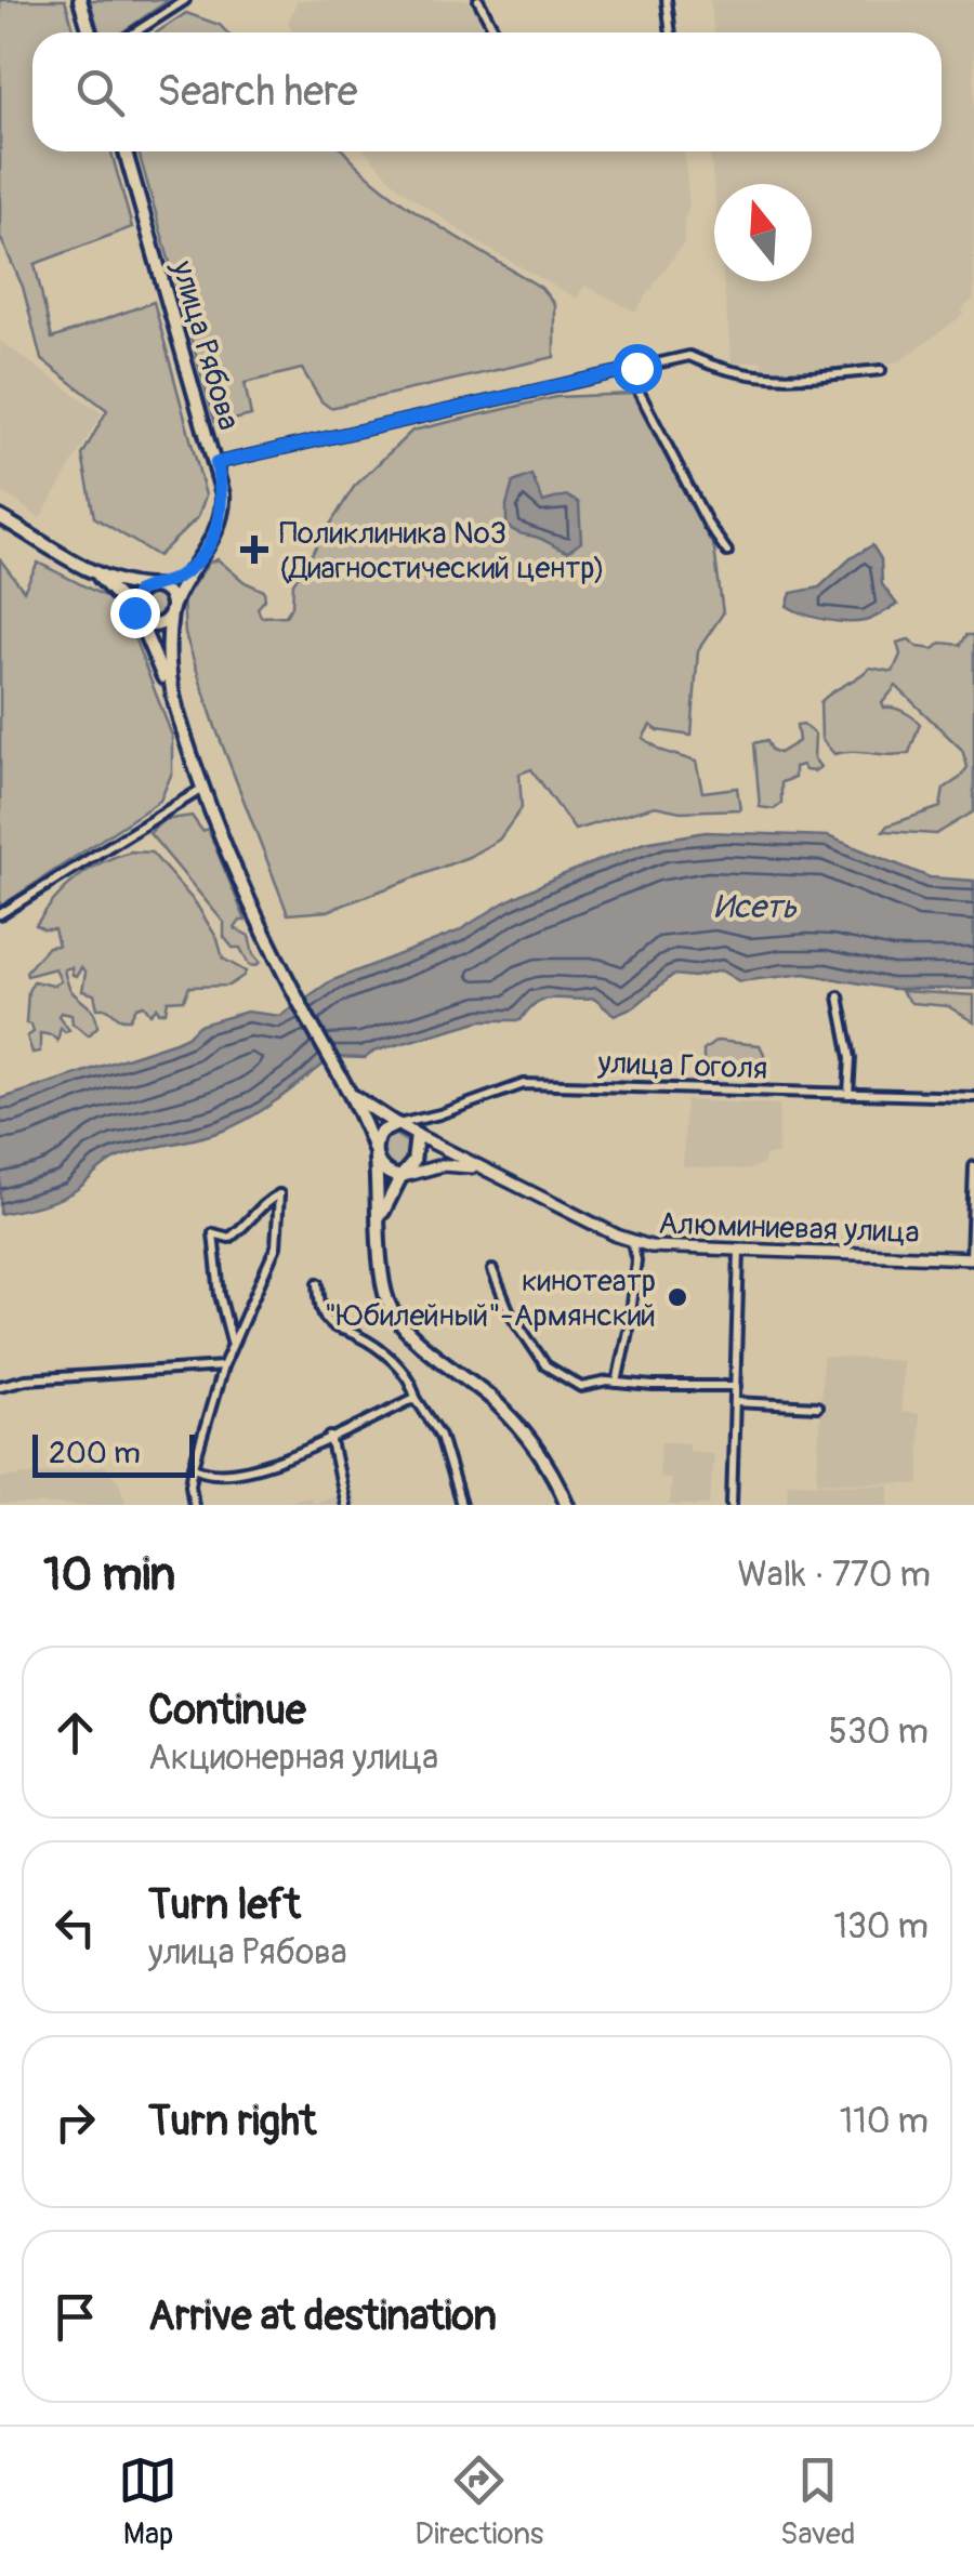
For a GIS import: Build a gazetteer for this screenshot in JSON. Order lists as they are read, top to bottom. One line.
{"streets":{"main road":["улица Рябова","Алюминиевая улица"],"street":["улица Гоголя"]},"crossings":[["улица Гоголя","Алюминиевая улица"]],"water":["Исеть"],"places":{"health":["Поликлиника №3 (Диагностический центр)"],"other":["кинотеатр \"Юбилейный\"-Армянский"]},"scale_bar":"200 m","north":"top","page":{"search":"Search here","scale":"200 m","heading":["10 min","Walk · 770 m"],"list":[["Continue","Акционерная улица","530 m"],["Turn left","улица Рябова","130 m"],["Turn right","110 m"],"Arrive at destination"],"nav":["Map","Directions","Saved"]}}
